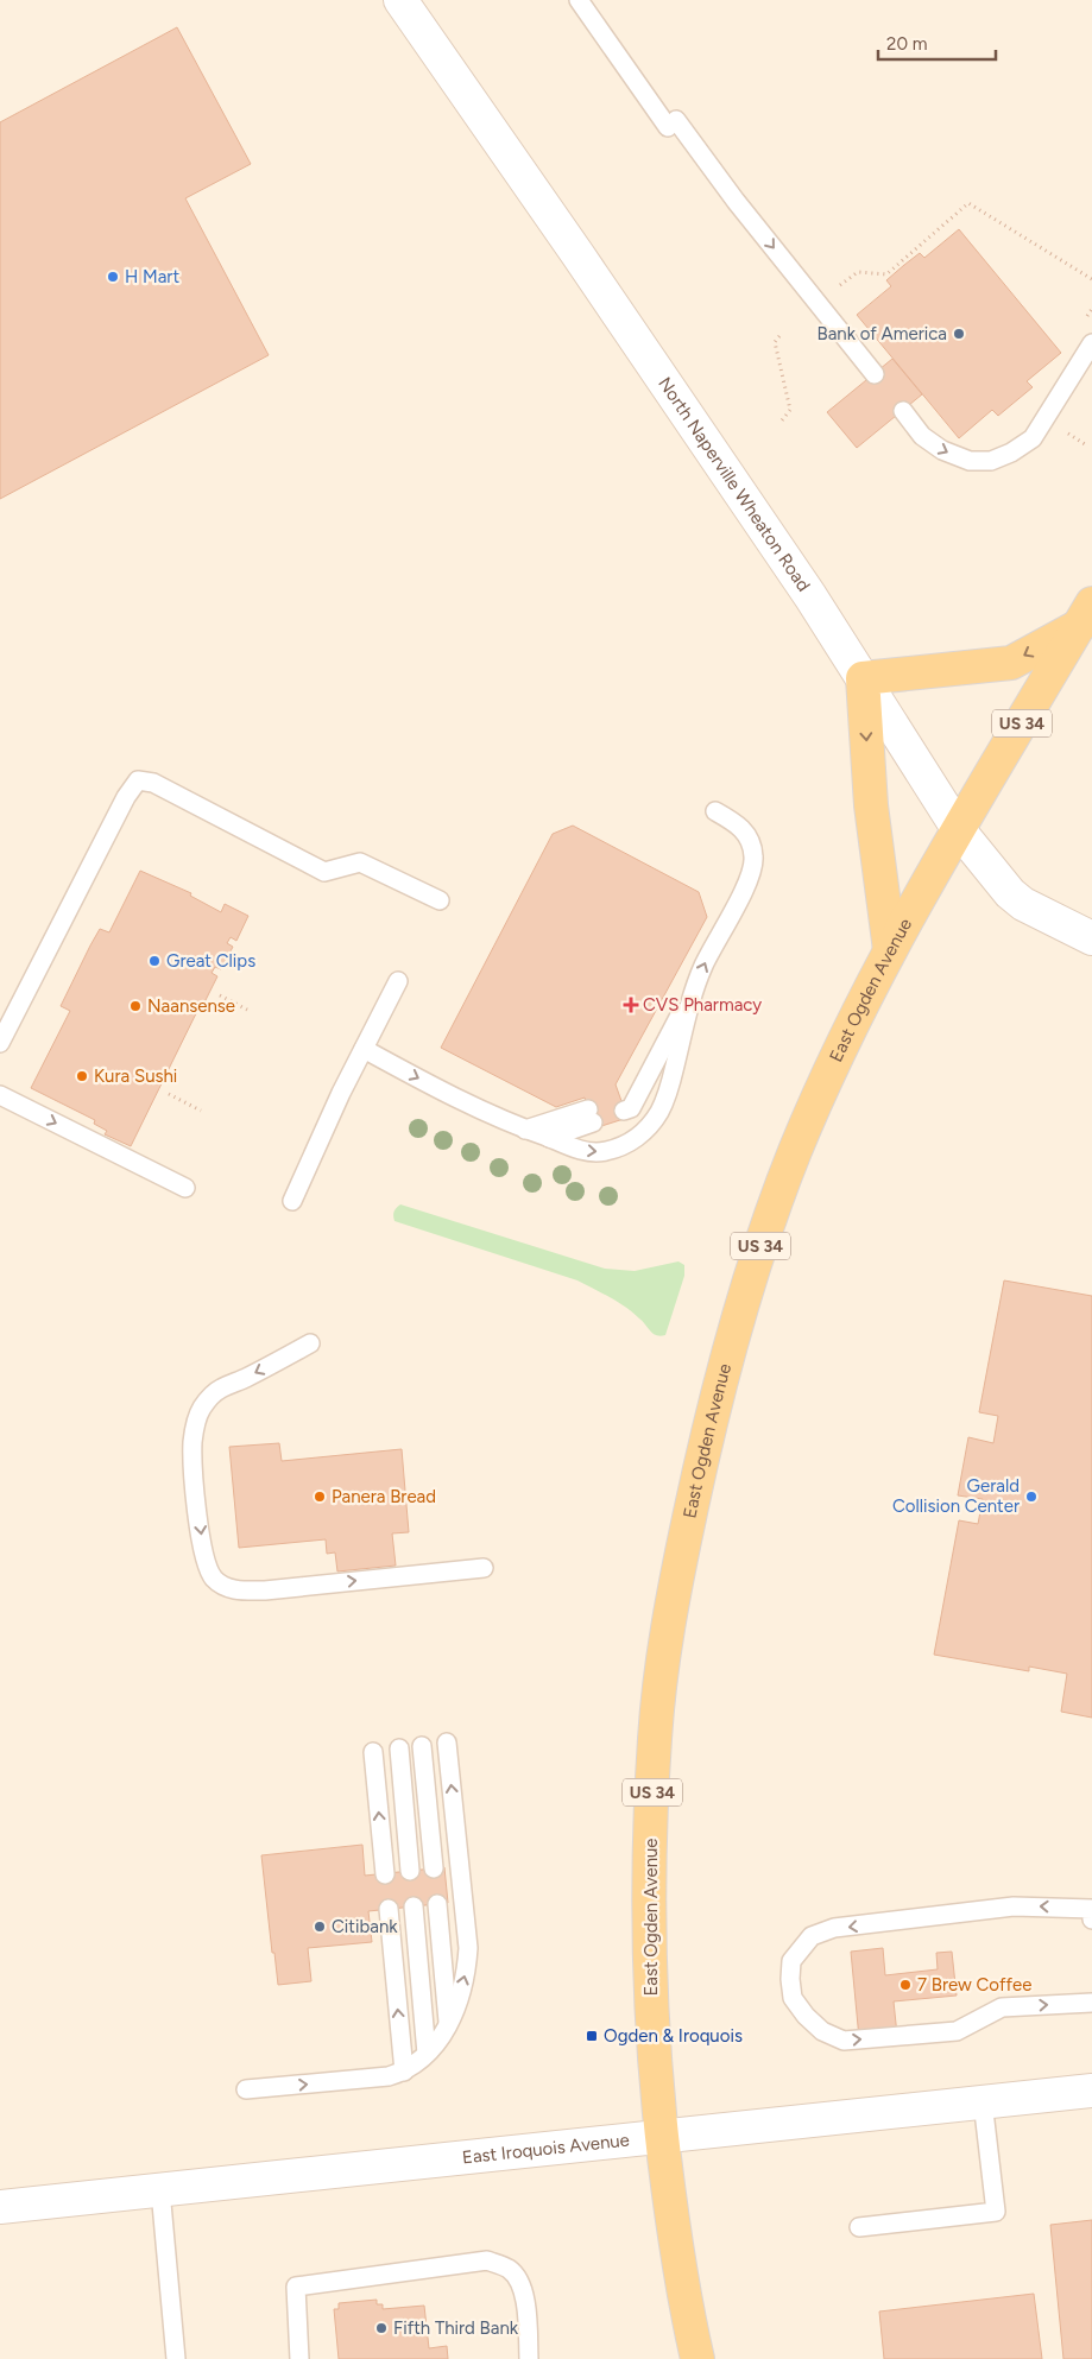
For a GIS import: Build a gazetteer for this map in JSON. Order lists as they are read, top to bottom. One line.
{"streets":{"main road":["US 34","East Ogden Avenue"],"street":["North Naperville Wheaton Road","East Iroquois Avenue"]},"crossings":[["North Naperville Wheaton Road","East Ogden Avenue"],["East Ogden Avenue","East Iroquois Avenue"]],"places":{"other":["H Mart","Bank of America","Great Clips","Naansense","Kura Sushi","Panera Bread","Gerald Collision Center","Citibank","7 Brew Coffee","Fifth Third Bank"],"health":["CVS Pharmacy"],"transit":["Ogden & Iroquois"]},"scale_bar":"20 m"}
